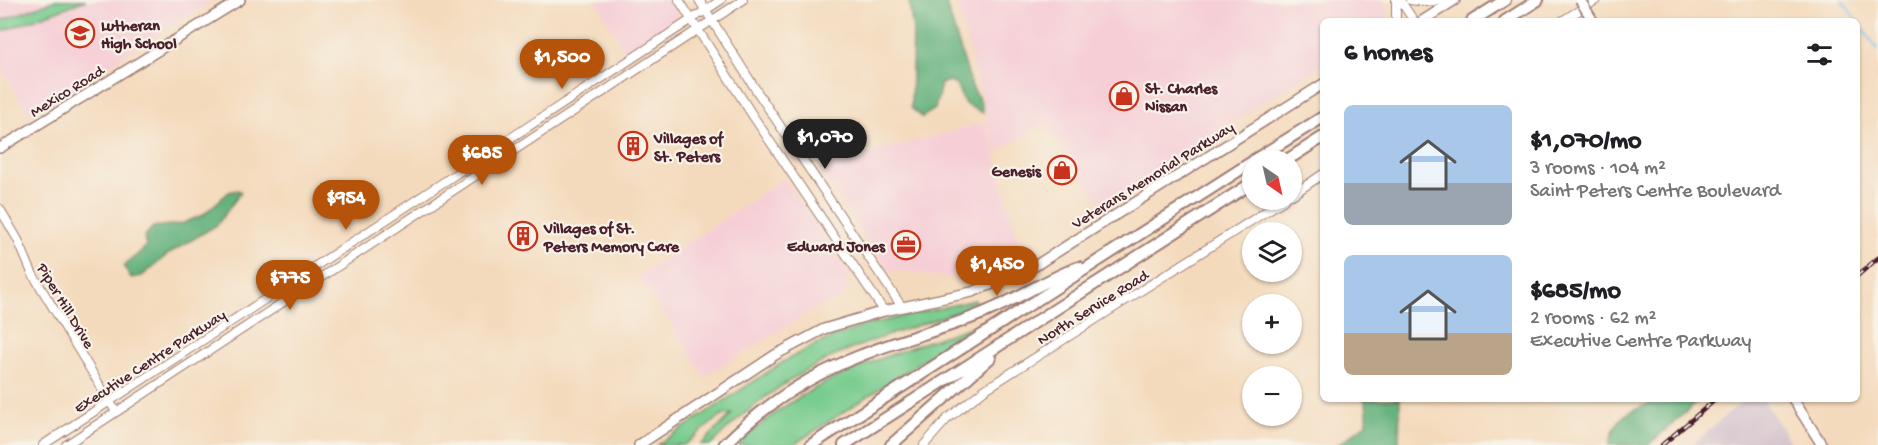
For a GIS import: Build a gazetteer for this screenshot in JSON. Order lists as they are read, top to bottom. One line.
{"streets":{"main road":["Mexico Road","Veterans Memorial Parkway"],"street":["Piper Hill Drive","North Service Road","Executive Centre Parkway"]},"crossings":[["Piper Hill Drive","Executive Centre Parkway"]],"places":{"school or university":["Lutheran High School"],"shop":["St. Charles Nissan","Genesis"],"building":["Villages of St. Peters","Villages of St. Peters Memory Care"],"office":["Edward Jones"]},"north":"bottom right","page":{"heading":"6 homes","price":["$1,500","$1,070","$685","$954","$1,450","$775"],"list":[{"name":"$1,070/mo","note":"3 rooms · 104 m² · Saint Peters Centre Boulevard"},{"name":"$685/mo","note":"2 rooms · 62 m² · Executive Centre Parkway"}],"map_buttons":["+","−"]}}
